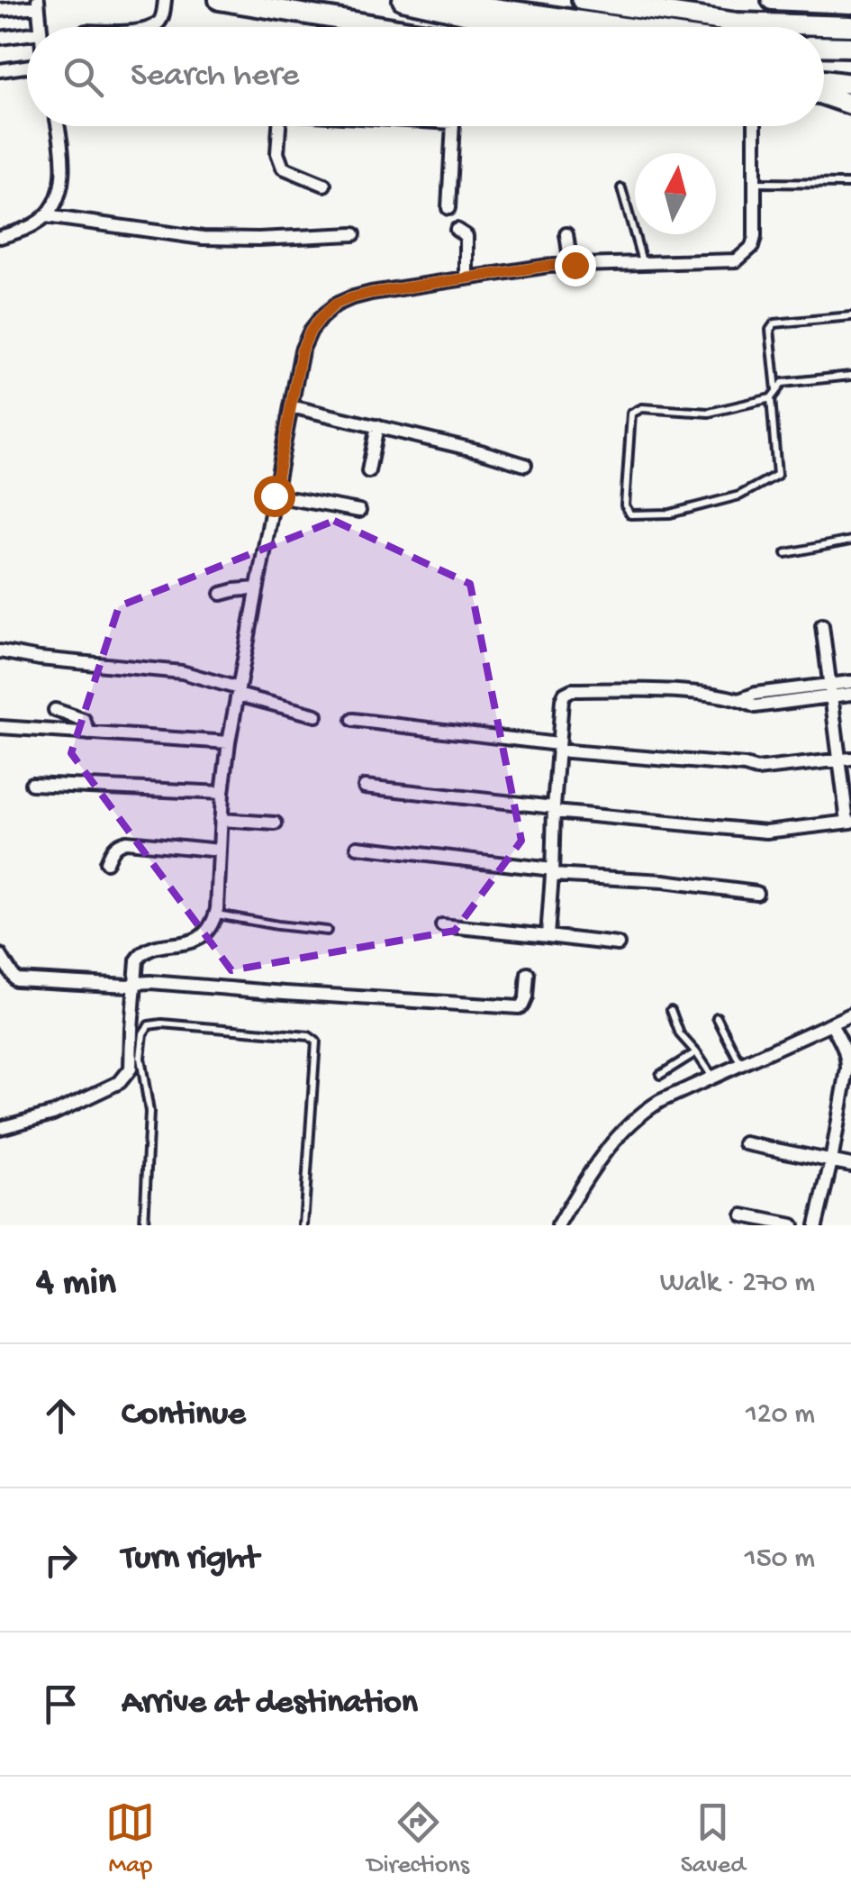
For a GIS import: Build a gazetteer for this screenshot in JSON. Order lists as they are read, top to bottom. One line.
{"north":"top","page":{"search":"Search here","heading":["4 min","Walk · 270 m"],"list":[["Continue","120 m"],["Turn right","150 m"],"Arrive at destination"],"nav":["Map","Directions","Saved"]}}
